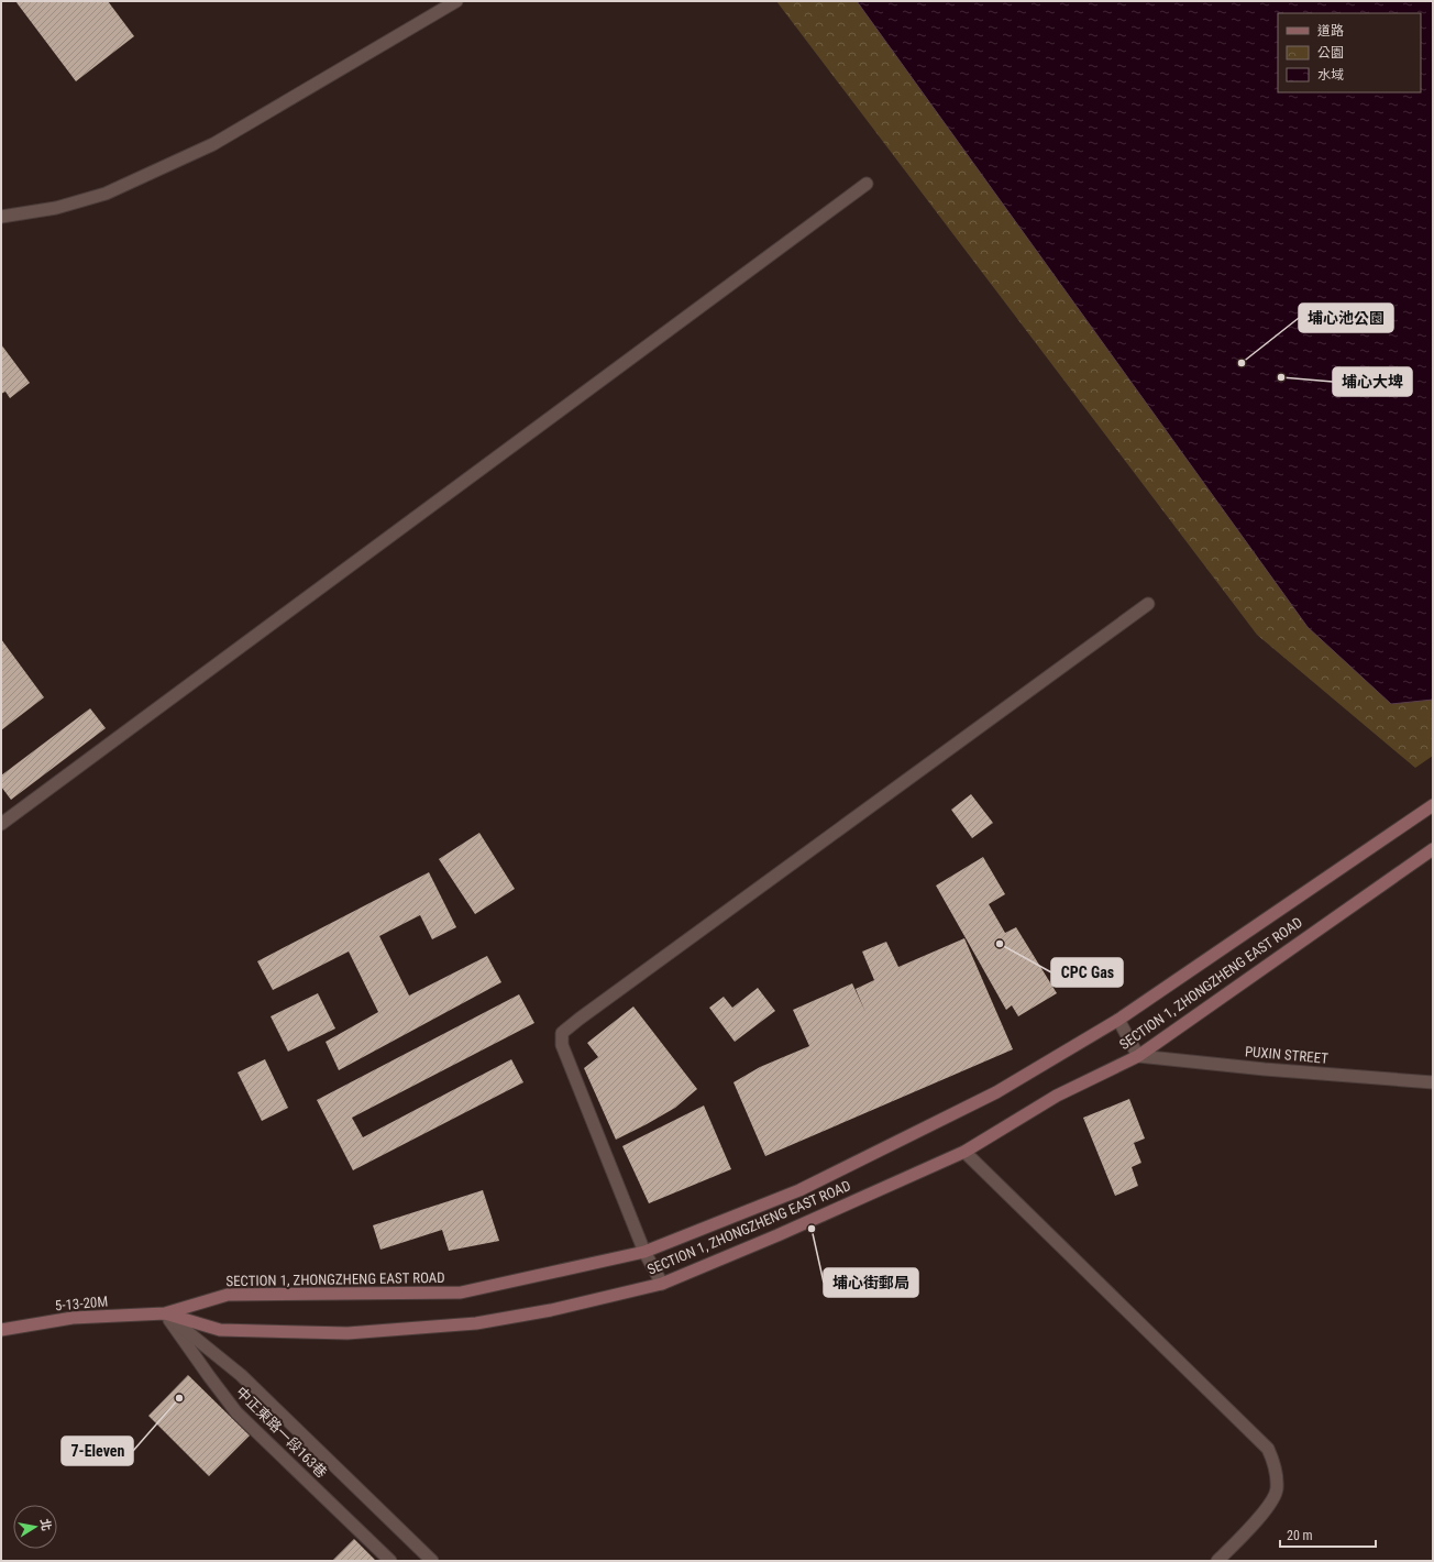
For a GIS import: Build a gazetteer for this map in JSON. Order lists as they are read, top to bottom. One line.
{"streets":{"main road":["SECTION 1, ZHONGZHENG EAST ROAD","5-13-20M"],"street":["PUXIN STREET","中正東路一段163巷"]},"crossings":[["SECTION 1, ZHONGZHENG EAST ROAD","PUXIN STREET"],["SECTION 1, ZHONGZHENG EAST ROAD","5-13-20M"],["SECTION 1, ZHONGZHENG EAST ROAD","中正東路一段163巷"],["5-13-20M","中正東路一段163巷"]],"places":["埔心池公園","埔心大埤","CPC Gas","埔心街郵局","7-Eleven"],"legend":["道路","公園","水域"],"scale_bar":"20 m","north":"right"}
